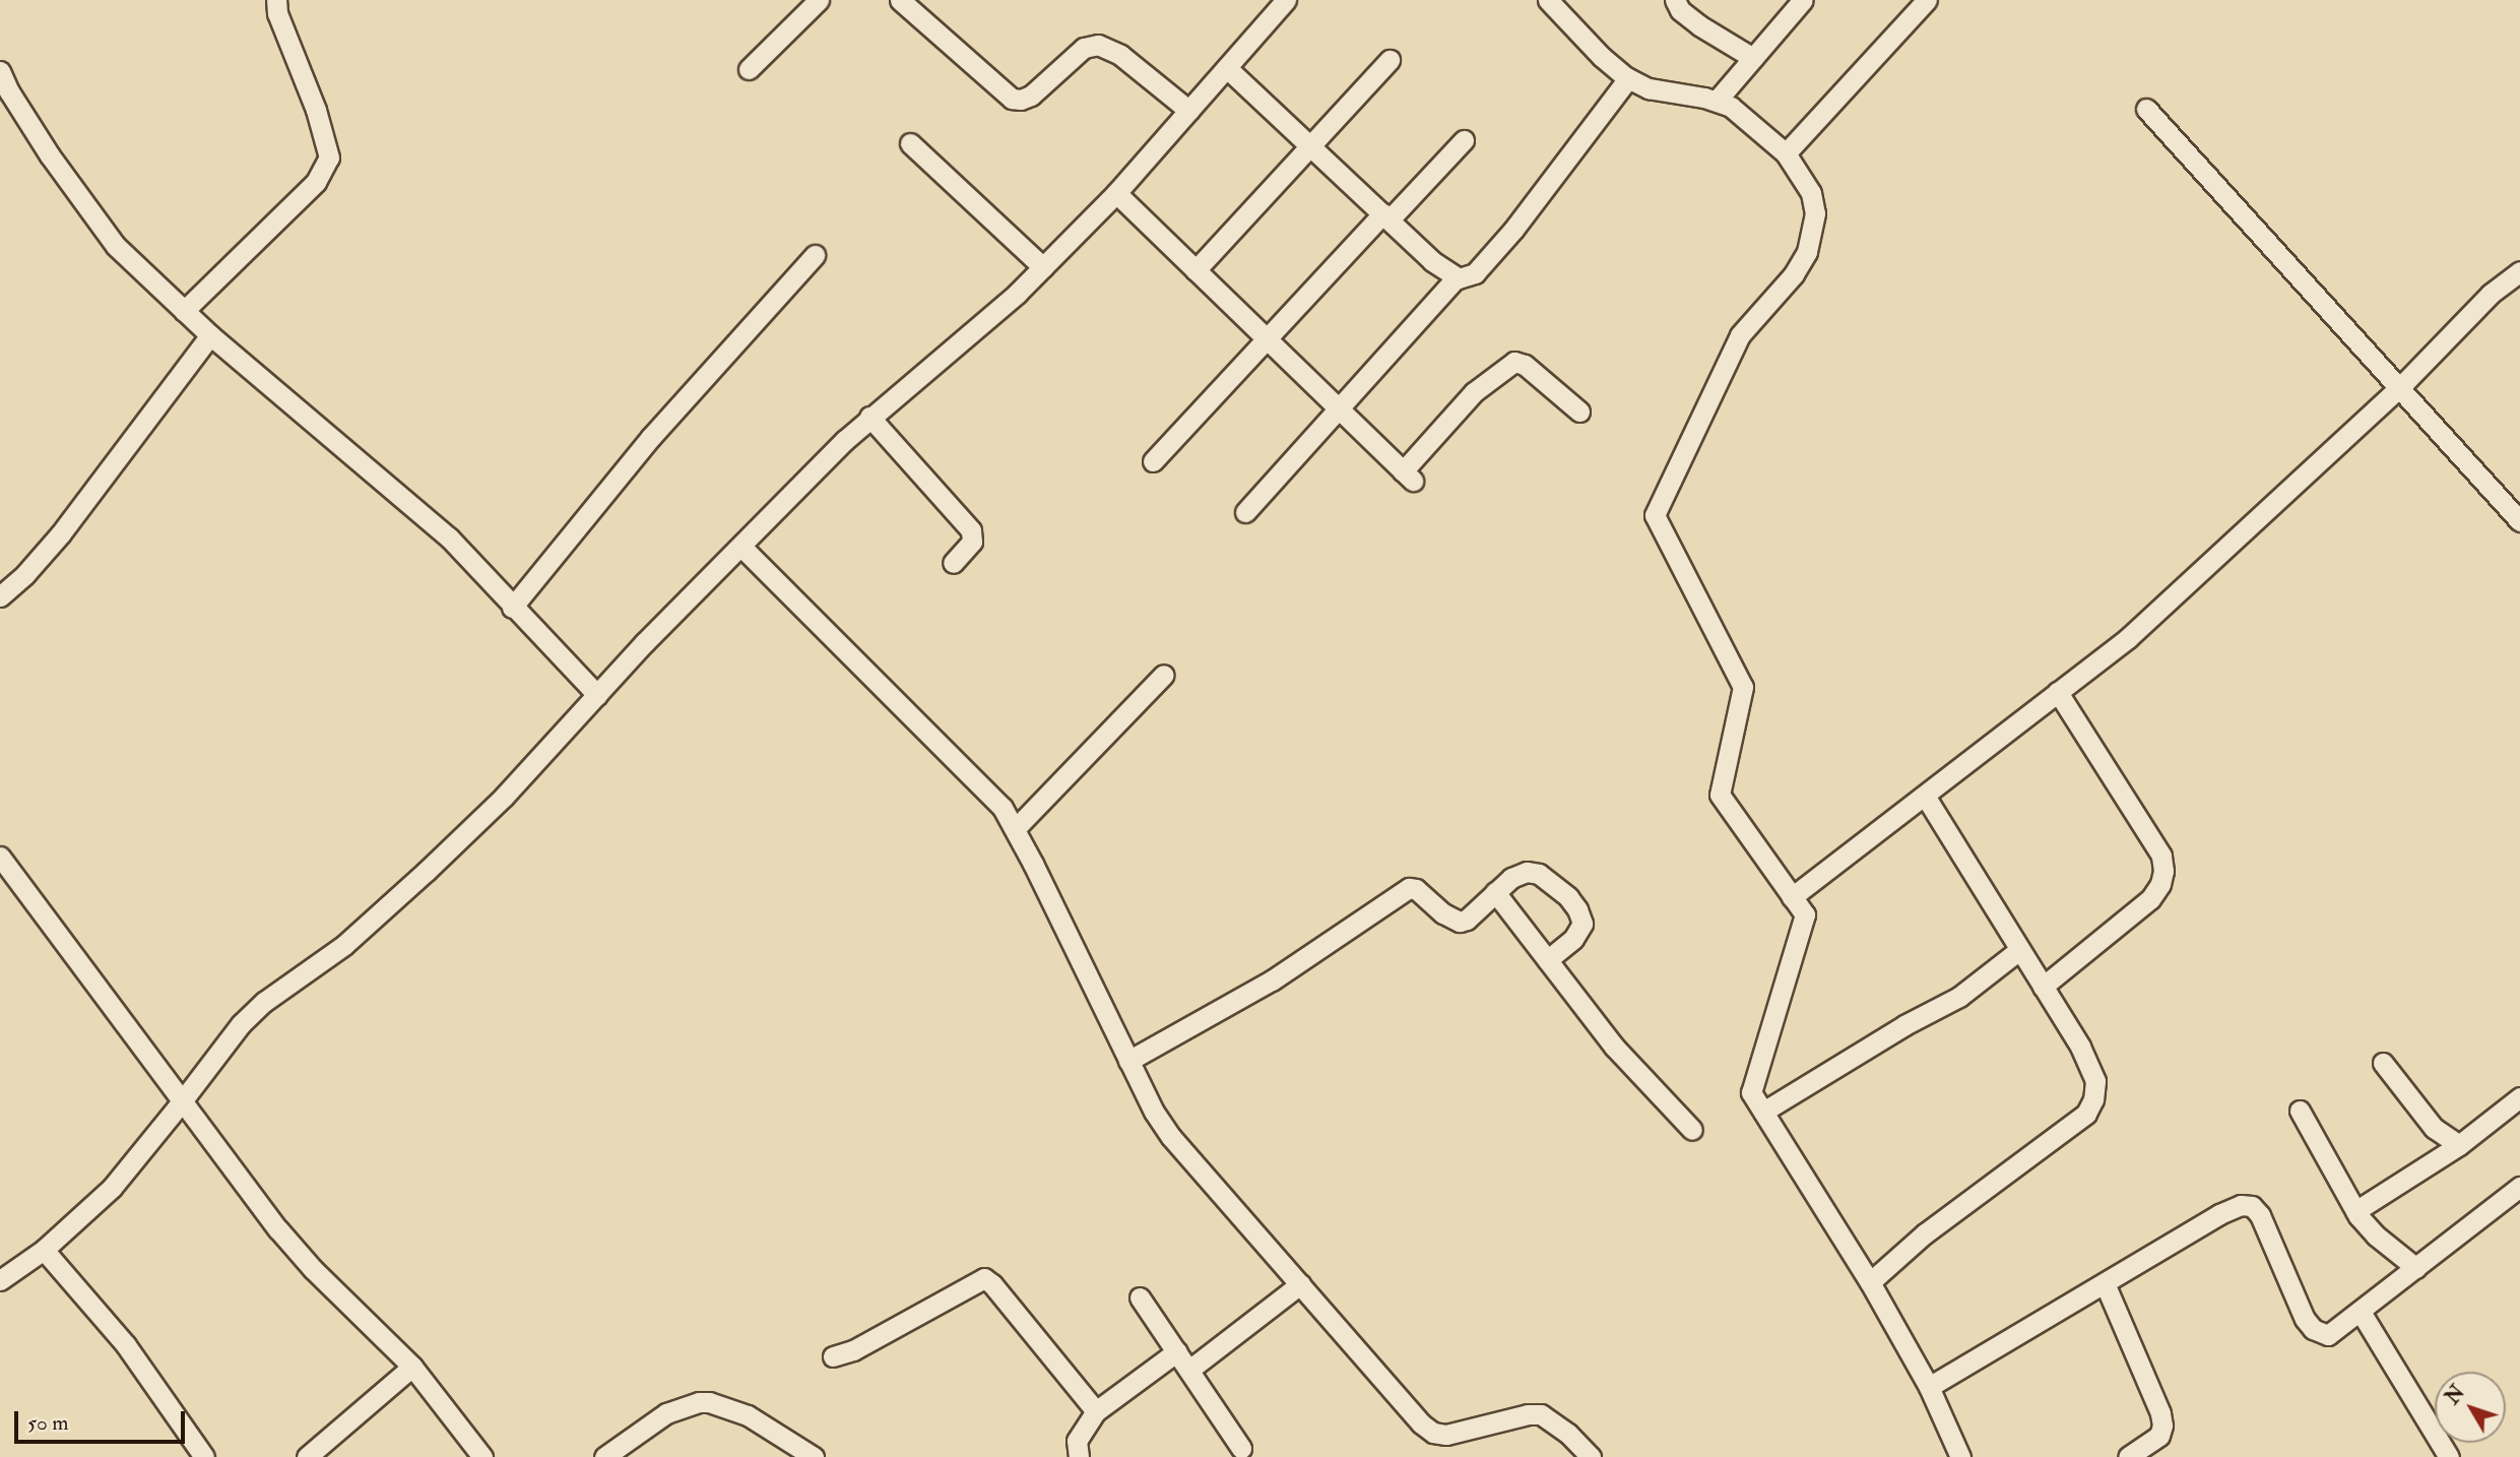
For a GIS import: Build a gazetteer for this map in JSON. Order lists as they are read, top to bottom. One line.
{"scale_bar":"50 m","north":"top left"}
